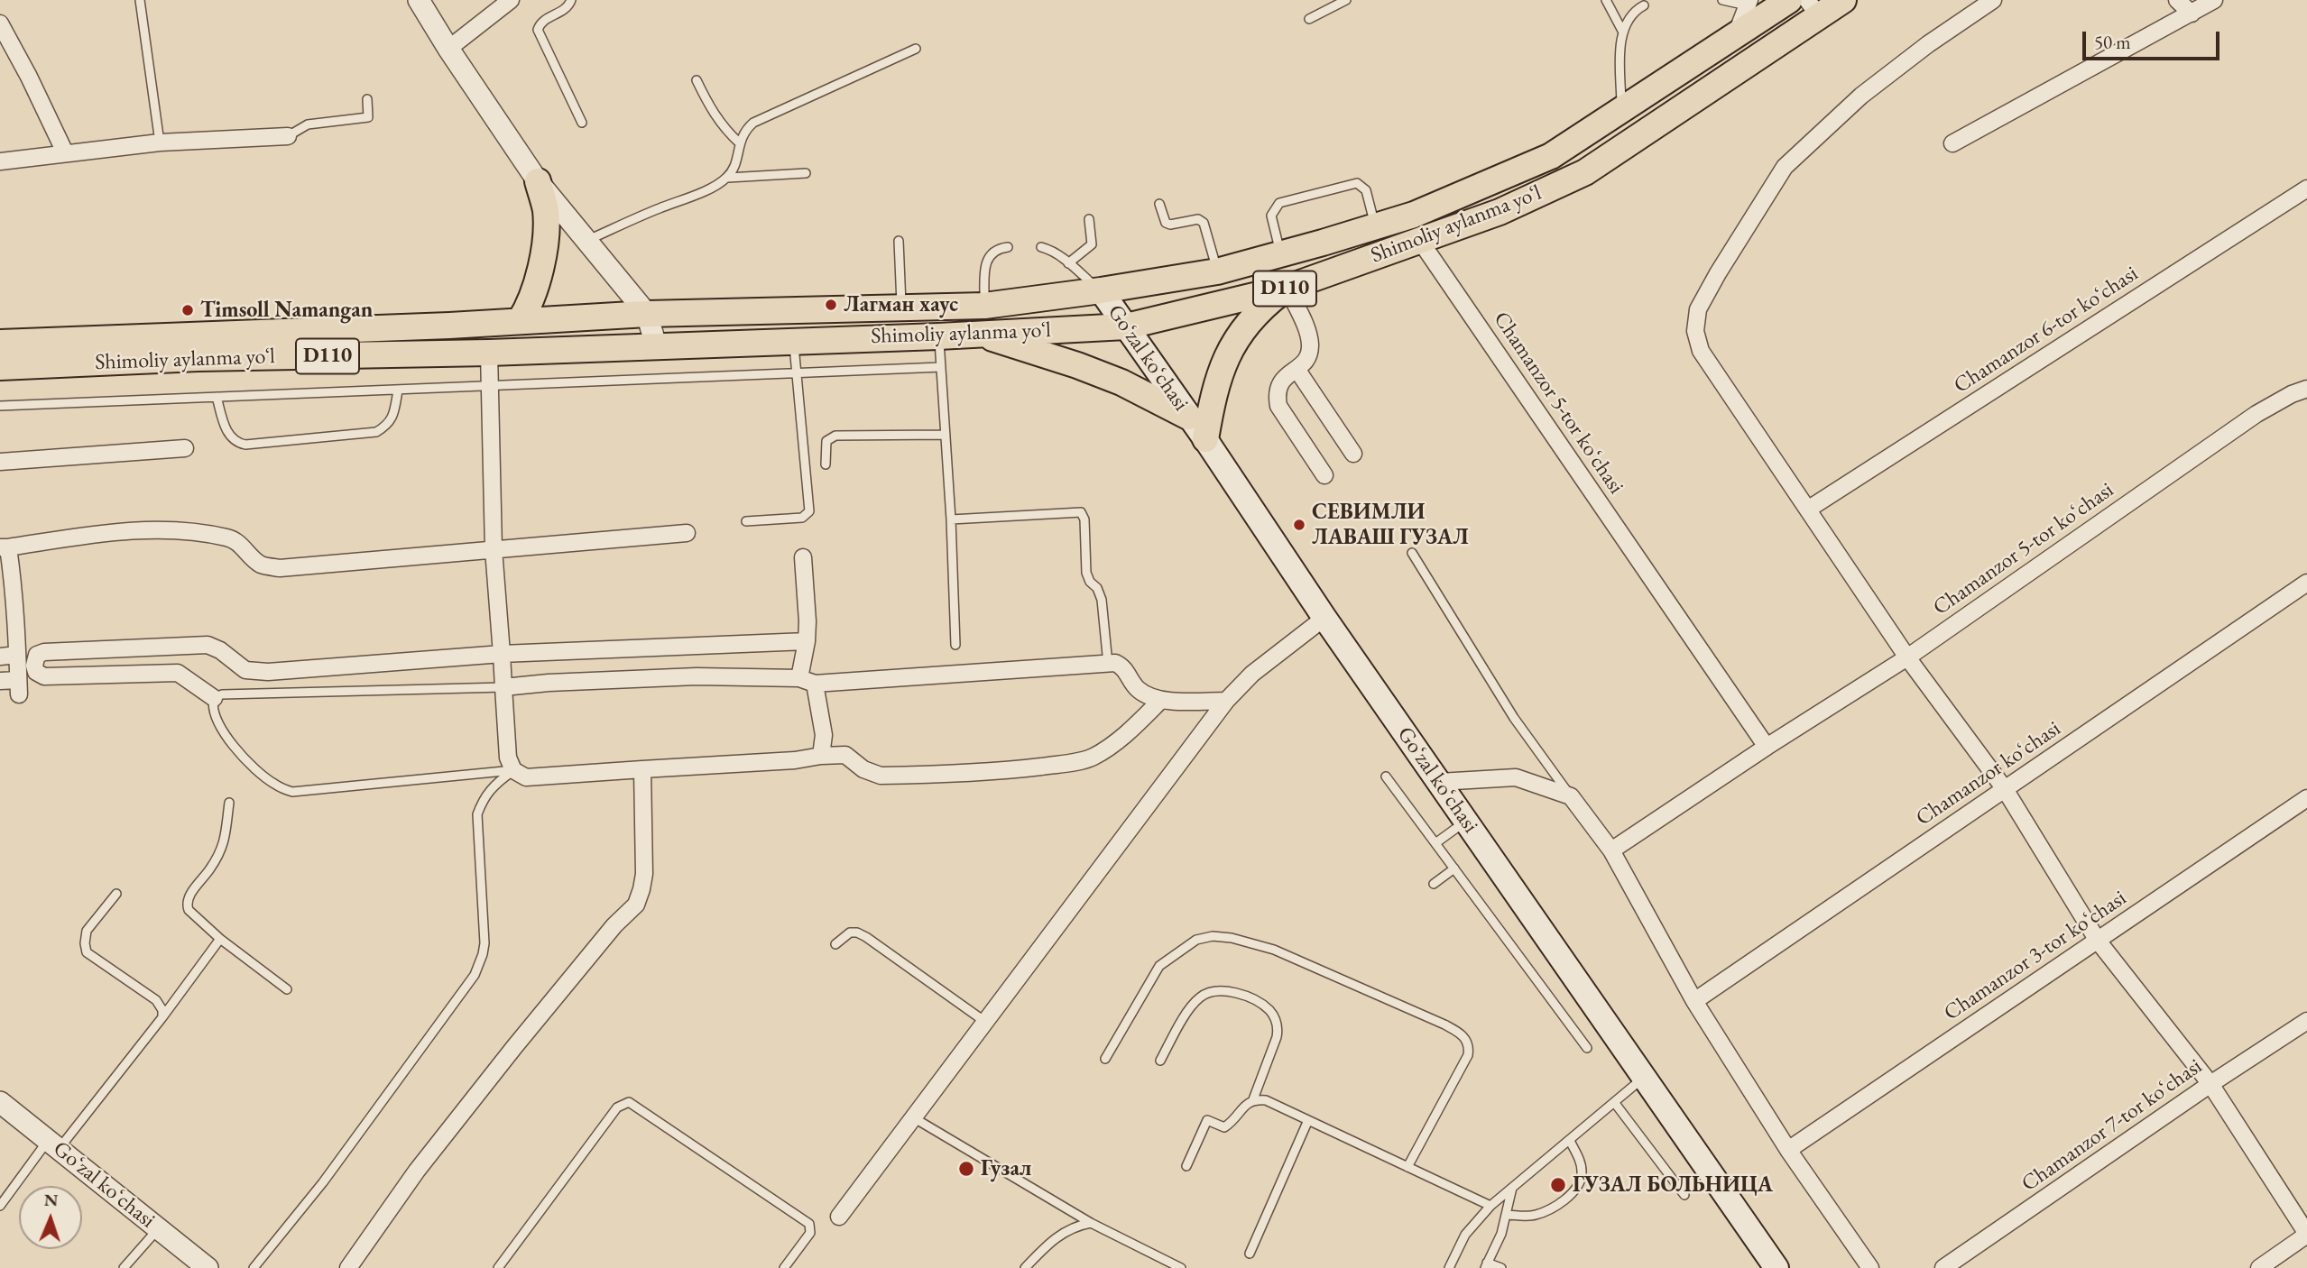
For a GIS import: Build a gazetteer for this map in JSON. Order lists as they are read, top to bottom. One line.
{"streets":{"main road":["Shimoliy aylanma yoʻl","D110","Goʻzal koʻchasi"],"street":["Chamanzor 6-tor koʻchasi","Chamanzor 5-tor koʻchasi","Chamanzor koʻchasi","Chamanzor 3-tor koʻchasi","Chamanzor 7-tor koʻchasi"]},"crossings":[["Shimoliy aylanma yoʻl","Goʻzal koʻchasi"],["Shimoliy aylanma yoʻl","Chamanzor 5-tor koʻchasi"]],"places":["Лагман хаус","Timsoll Namangan","СЕВИМЛИ ЛАВАШ ГУЗАЛ","Гузал","ГУЗАЛ БОЛЬНИЦА"],"scale_bar":"50 m","north":"top"}
